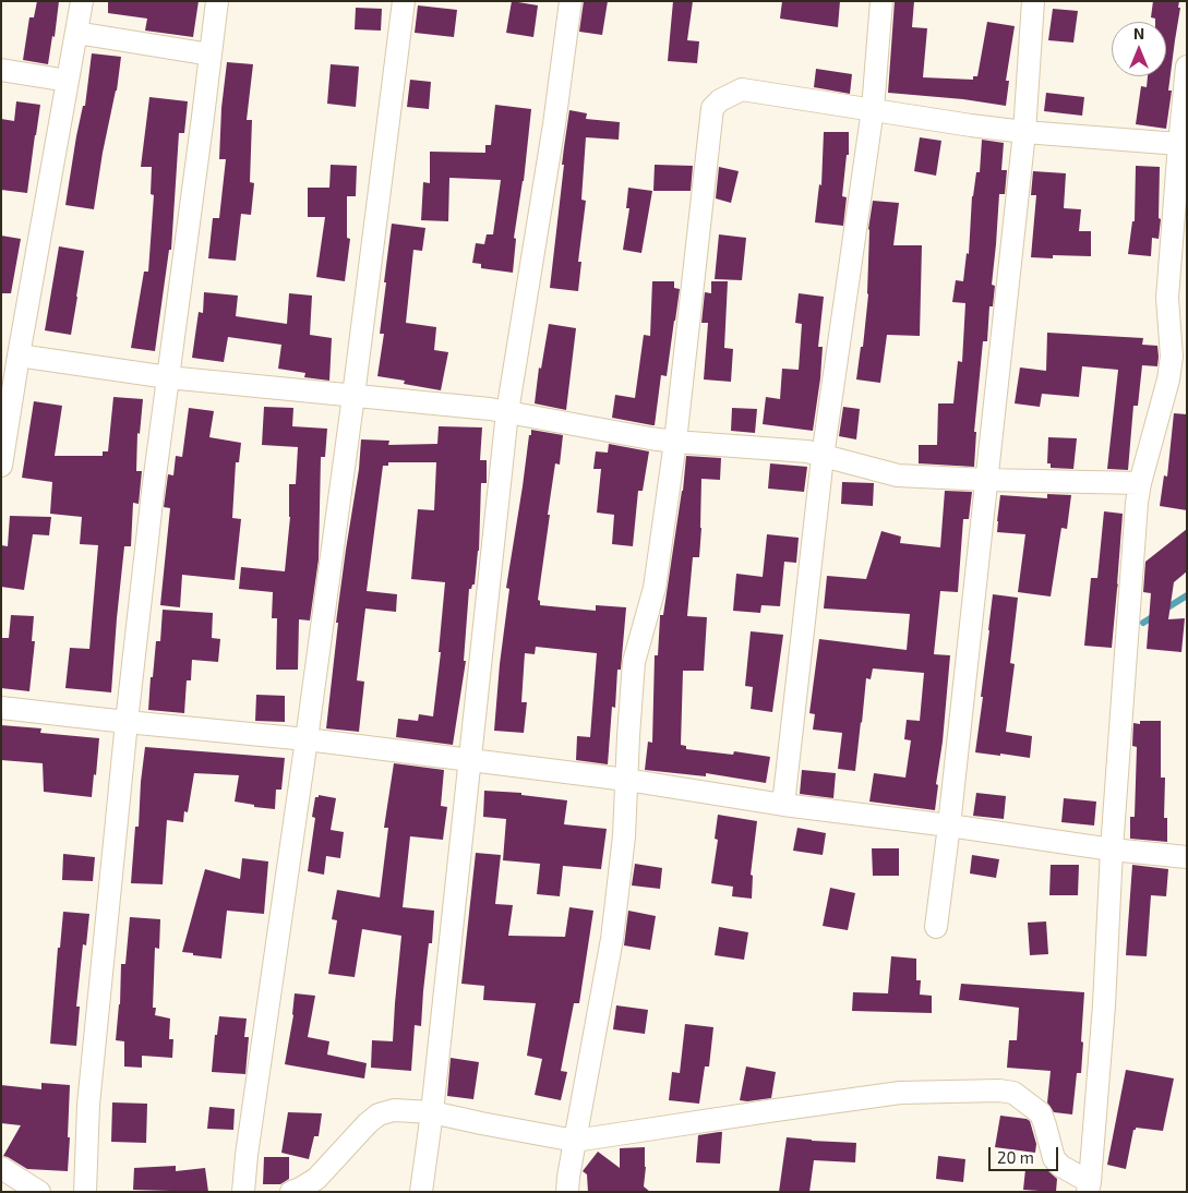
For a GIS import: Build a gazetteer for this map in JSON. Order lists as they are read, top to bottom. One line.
{"scale_bar":"20 m","north":"top"}
